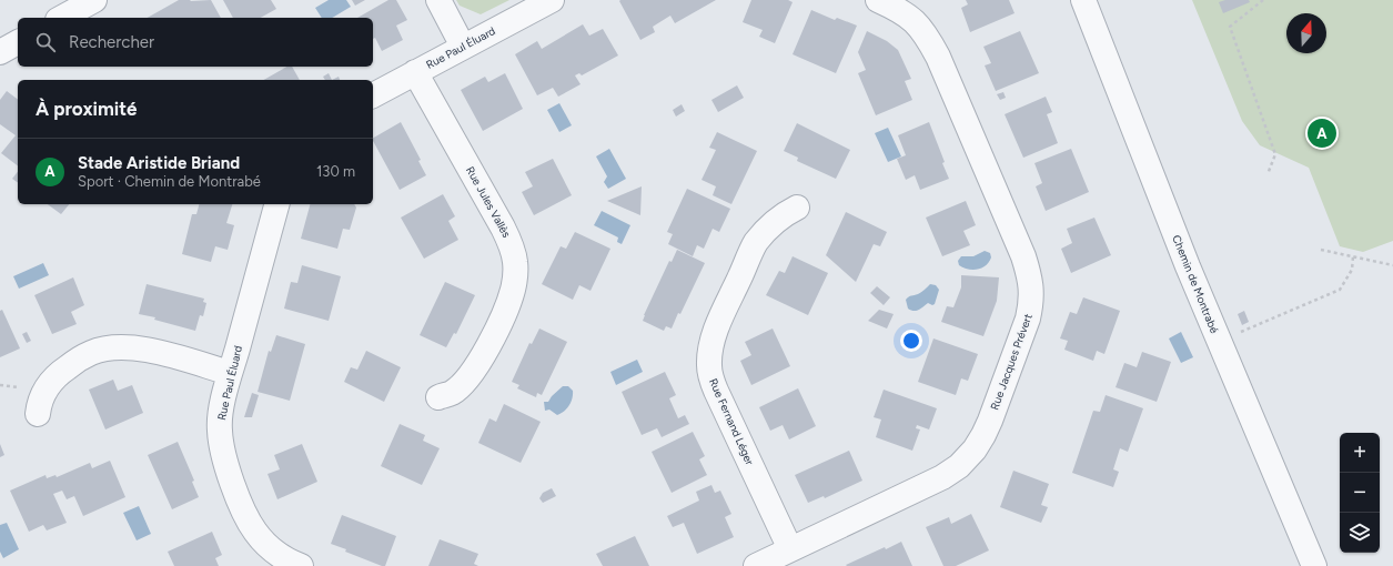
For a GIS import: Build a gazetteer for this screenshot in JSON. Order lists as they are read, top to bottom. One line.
{"streets":{"street":["Rue Paul Éluard","Rue Jules Vallès","Chemin de Montrabé","Rue Jacques Prévert","Rue Fernand Léger"]},"crossings":[["Rue Paul Éluard","Rue Jules Vallès"],["Rue Jacques Prévert","Rue Fernand Léger"]],"north":"top","page":{"search":"Rechercher","heading":"À proximité","pins":"A","list":[{"mark":"A","name":"Stade Aristide Briand","note":"Sport · Chemin de Montrabé","value":"130 m"}],"map_buttons":["+","−"]}}
